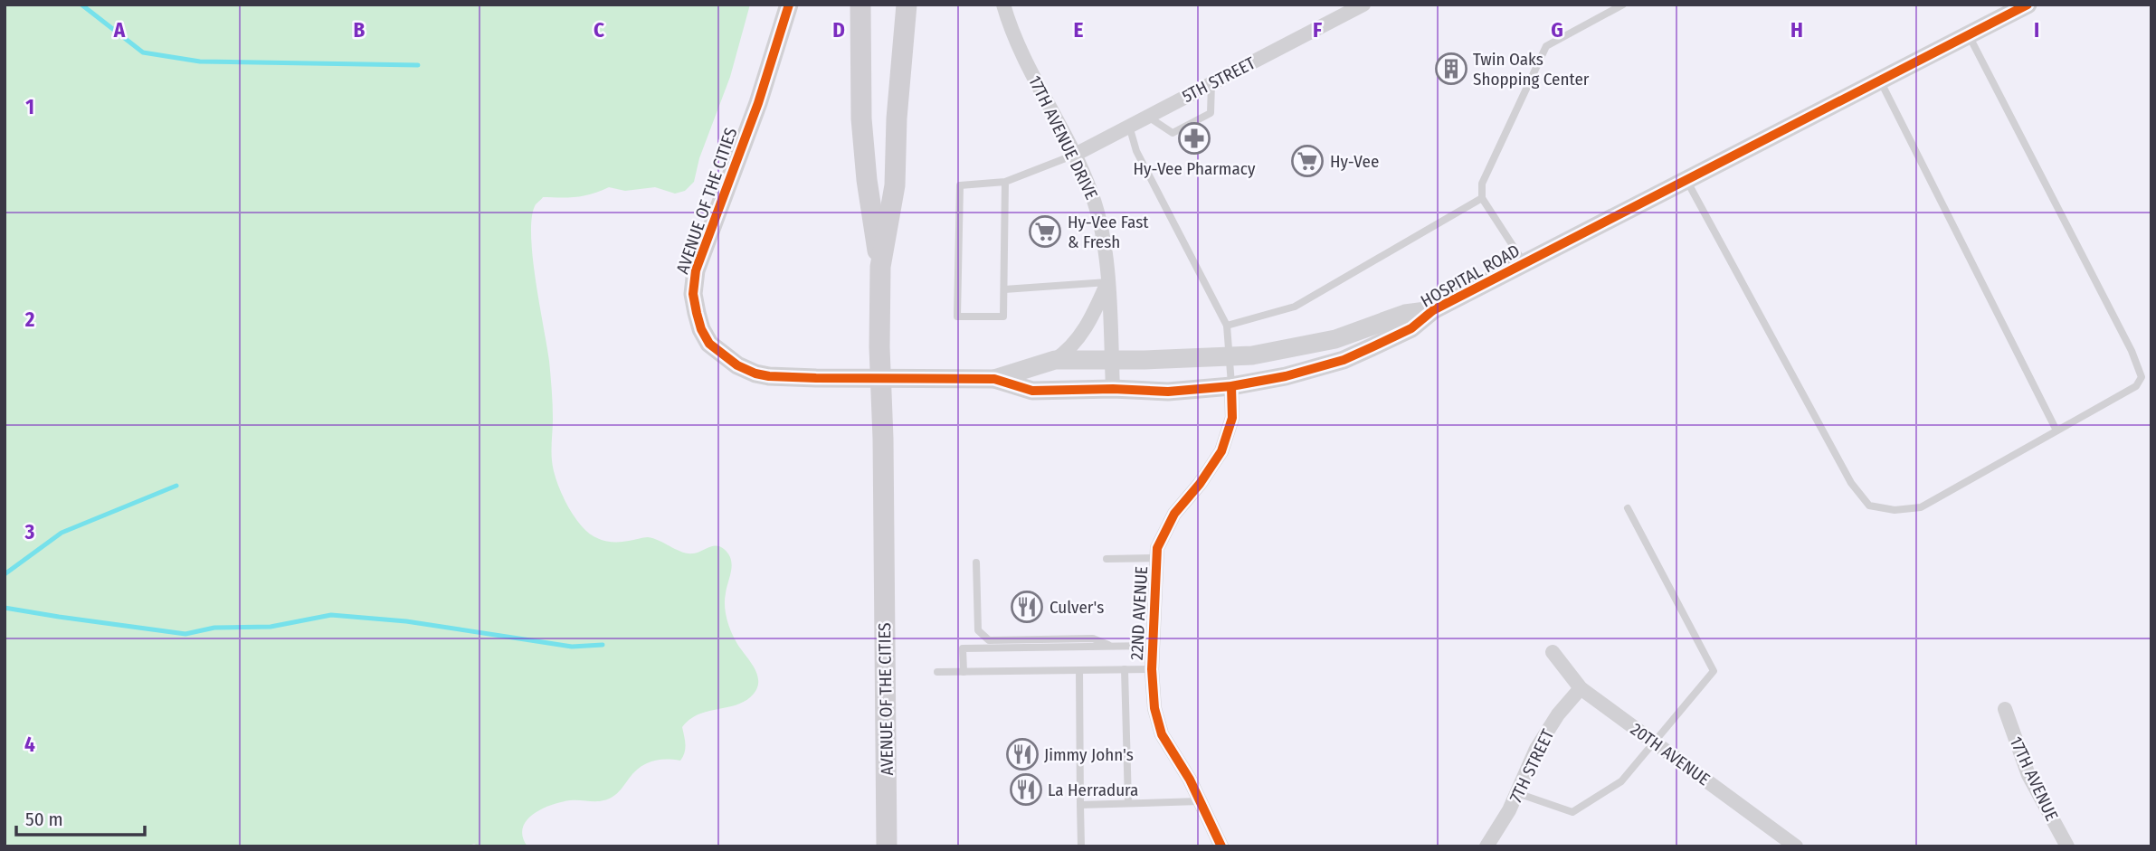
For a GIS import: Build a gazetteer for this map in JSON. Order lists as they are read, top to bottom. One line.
{"streets":{"main road":["AVENUE OF THE CITIES"],"street":["5TH STREET","17TH AVENUE DRIVE","HOSPITAL ROAD","22ND AVENUE","20TH AVENUE","7TH STREET","17TH AVENUE"]},"crossings":[["5TH STREET","17TH AVENUE DRIVE"],["17TH AVENUE DRIVE","HOSPITAL ROAD"],["AVENUE OF THE CITIES","HOSPITAL ROAD"],["HOSPITAL ROAD","22ND AVENUE"],["20TH AVENUE","7TH STREET"]],"places":{"building":["Twin Oaks Shopping Center"],"pharmacy":["Hy-Vee Pharmacy"],"supermarket":["Hy-Vee","Hy-Vee Fast & Fresh"],"restaurant":["Culver's","Jimmy John's","La Herradura"]},"scale_bar":"50 m","grid":{"columns":["A","B","C","D","E","F","G","H","I"],"rows":["1","2","3","4"]}}
